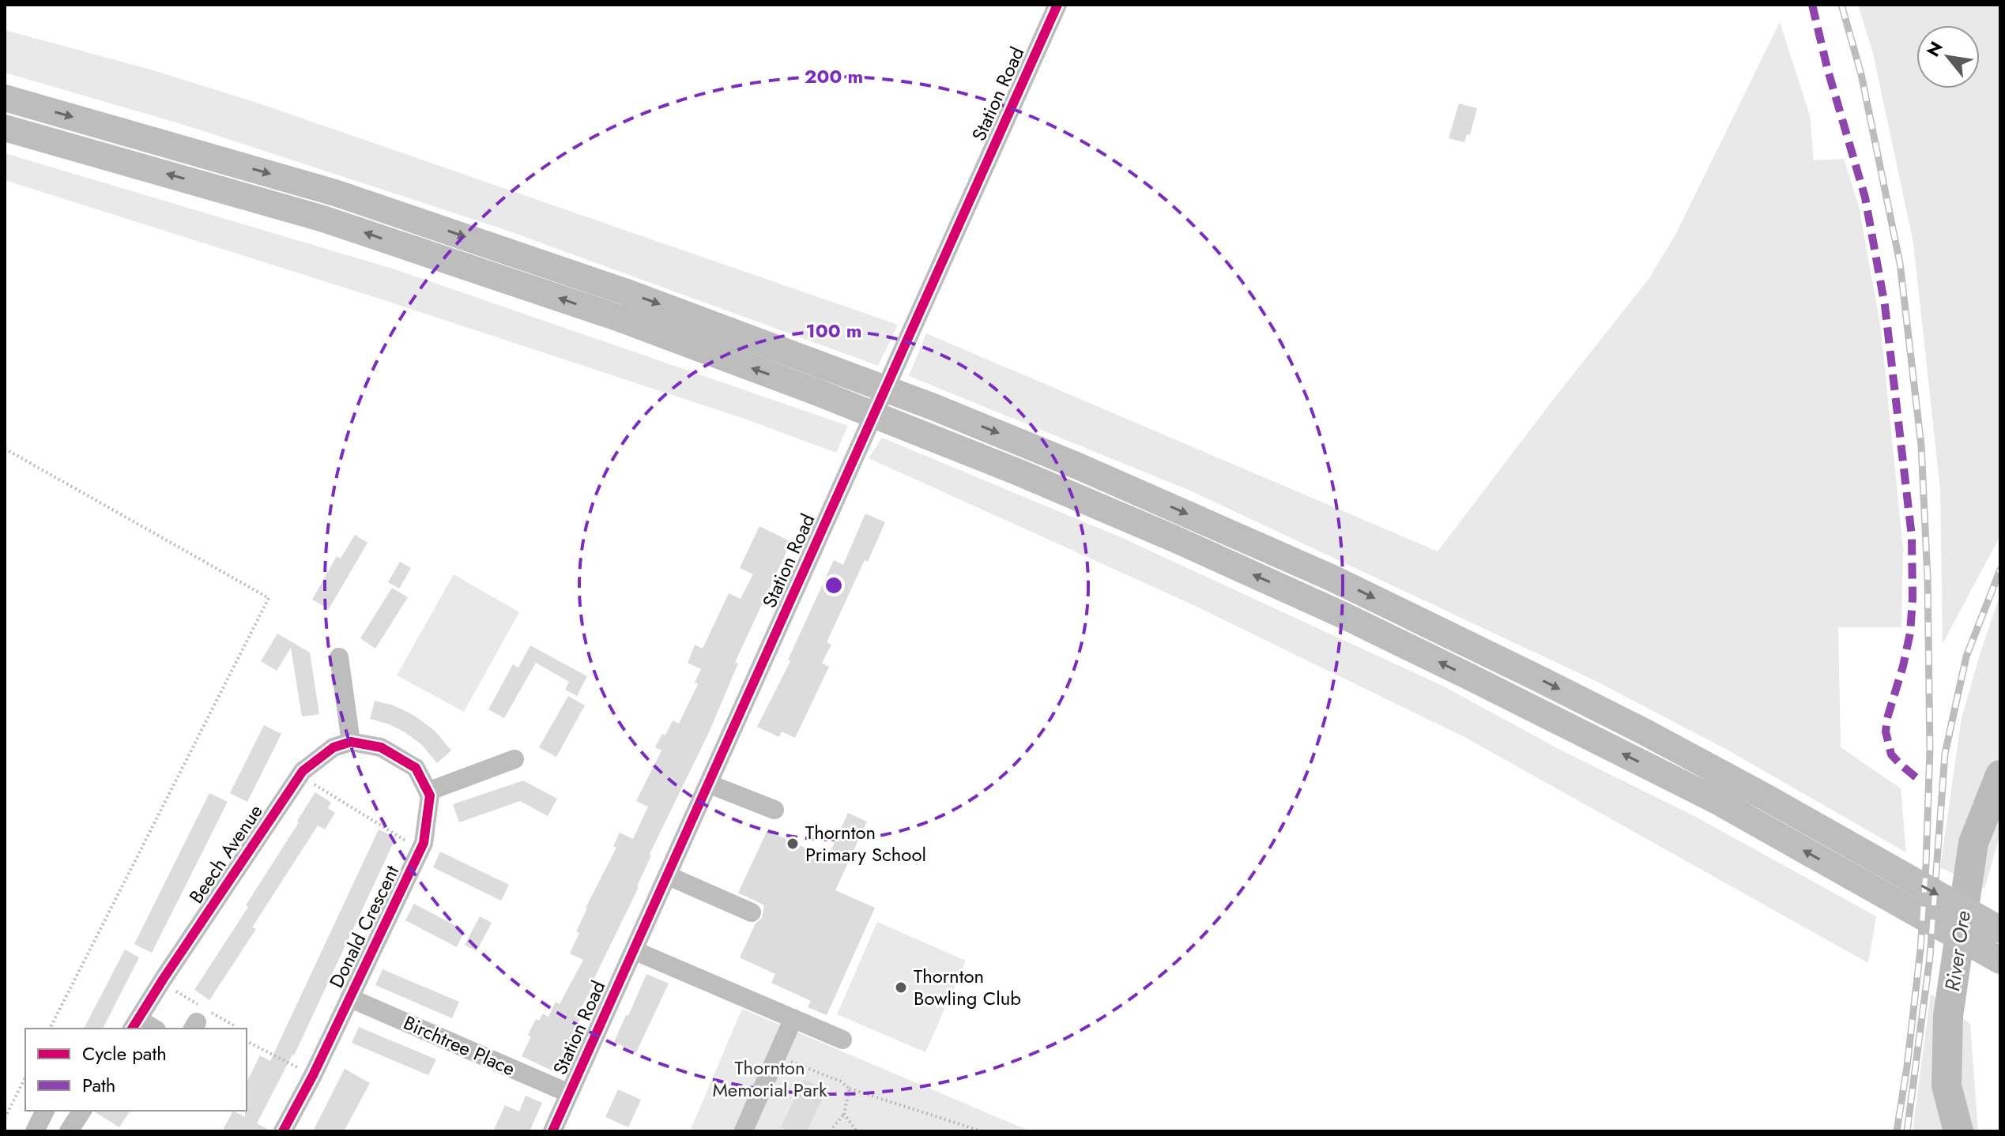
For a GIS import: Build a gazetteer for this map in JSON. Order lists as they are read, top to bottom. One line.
{"streets":{"street":["Station Road","Beech Avenue","Donald Crescent","Birchtree Place"]},"crossings":[["Station Road","Birchtree Place"],["Donald Crescent","Birchtree Place"]],"water":["River Ore"],"parks":["Thornton Memorial Park"],"places":["Thornton Primary School","Thornton Bowling Club"],"legend":["Cycle path","Path"],"north":"top left","rings":["200 m","100 m"]}
